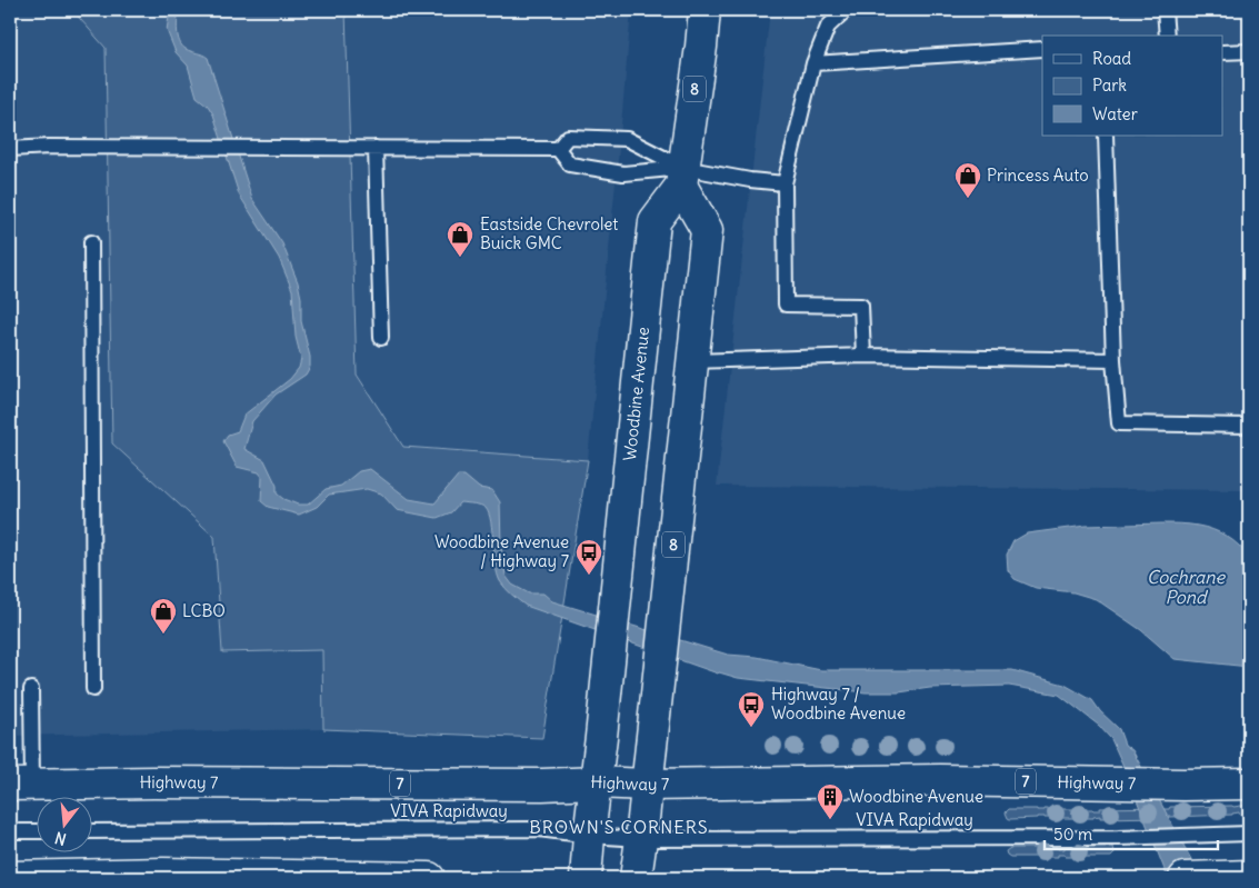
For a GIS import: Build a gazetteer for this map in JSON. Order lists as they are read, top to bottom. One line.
{"streets":{"main road":["8","Woodbine Avenue","7","Highway 7"],"lane":["VIVA Rapidway"]},"crossings":[["8","Woodbine Avenue"],["8","Highway 7"],["8","VIVA Rapidway"],["Woodbine Avenue","Highway 7"],["Woodbine Avenue","VIVA Rapidway"]],"districts":["BROWN'S CORNERS"],"water":["Cochrane Pond"],"places":{"shop":["Princess Auto","Eastside Chevrolet Buick GMC","LCBO"],"bus stop":["Woodbine Avenue / Highway 7","Highway 7 / Woodbine Avenue"],"building":["Woodbine Avenue"]},"legend":["Road","Park","Water"],"scale_bar":"50 m","north":"bottom"}
